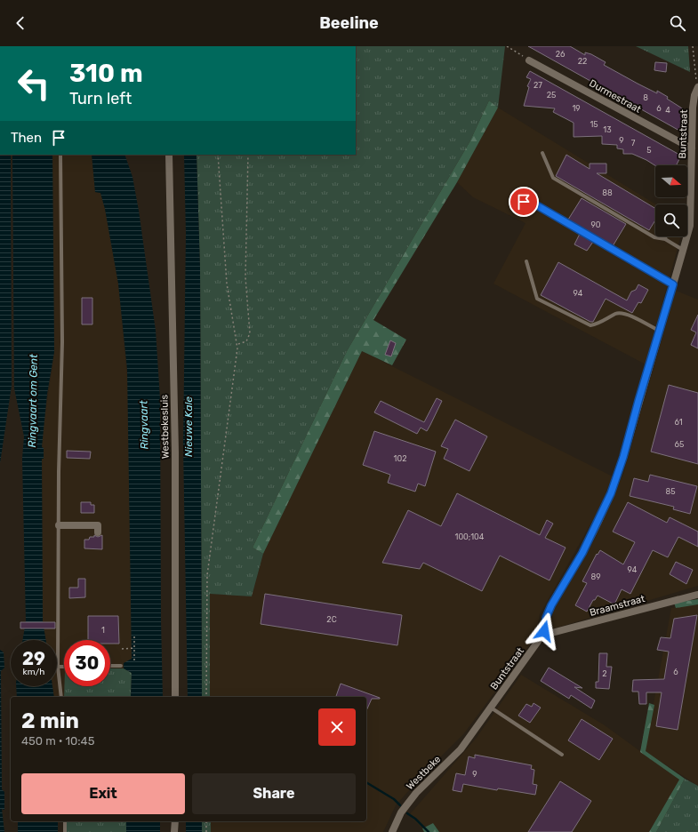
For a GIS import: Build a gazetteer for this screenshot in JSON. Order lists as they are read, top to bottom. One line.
{"streets":{"street":["Durmestraat","Buntstraat","Westbekesluis","Braamstraat","Westbeke"]},"crossings":[["Durmestraat","Buntstraat"],["Buntstraat","Braamstraat"],["Buntstraat","Westbeke"]],"water":["Ringvaart om Gent","Ringvaart","Nieuwe Kale"],"house_numbers":["26","22","27","25","8","19","6","4","15","13","9","7","5","88","90","94","61","65","102","85","100;104","94","89","2C","1","6","2","9"],"north":"right","page":{"header":"Beeline","turn":["310 m","Turn left"],"then":"Then","speed":"29 km/h","limit":"30","heading":["2 min","450 m · 10:45"],"buttons":["Exit","Share"]}}
